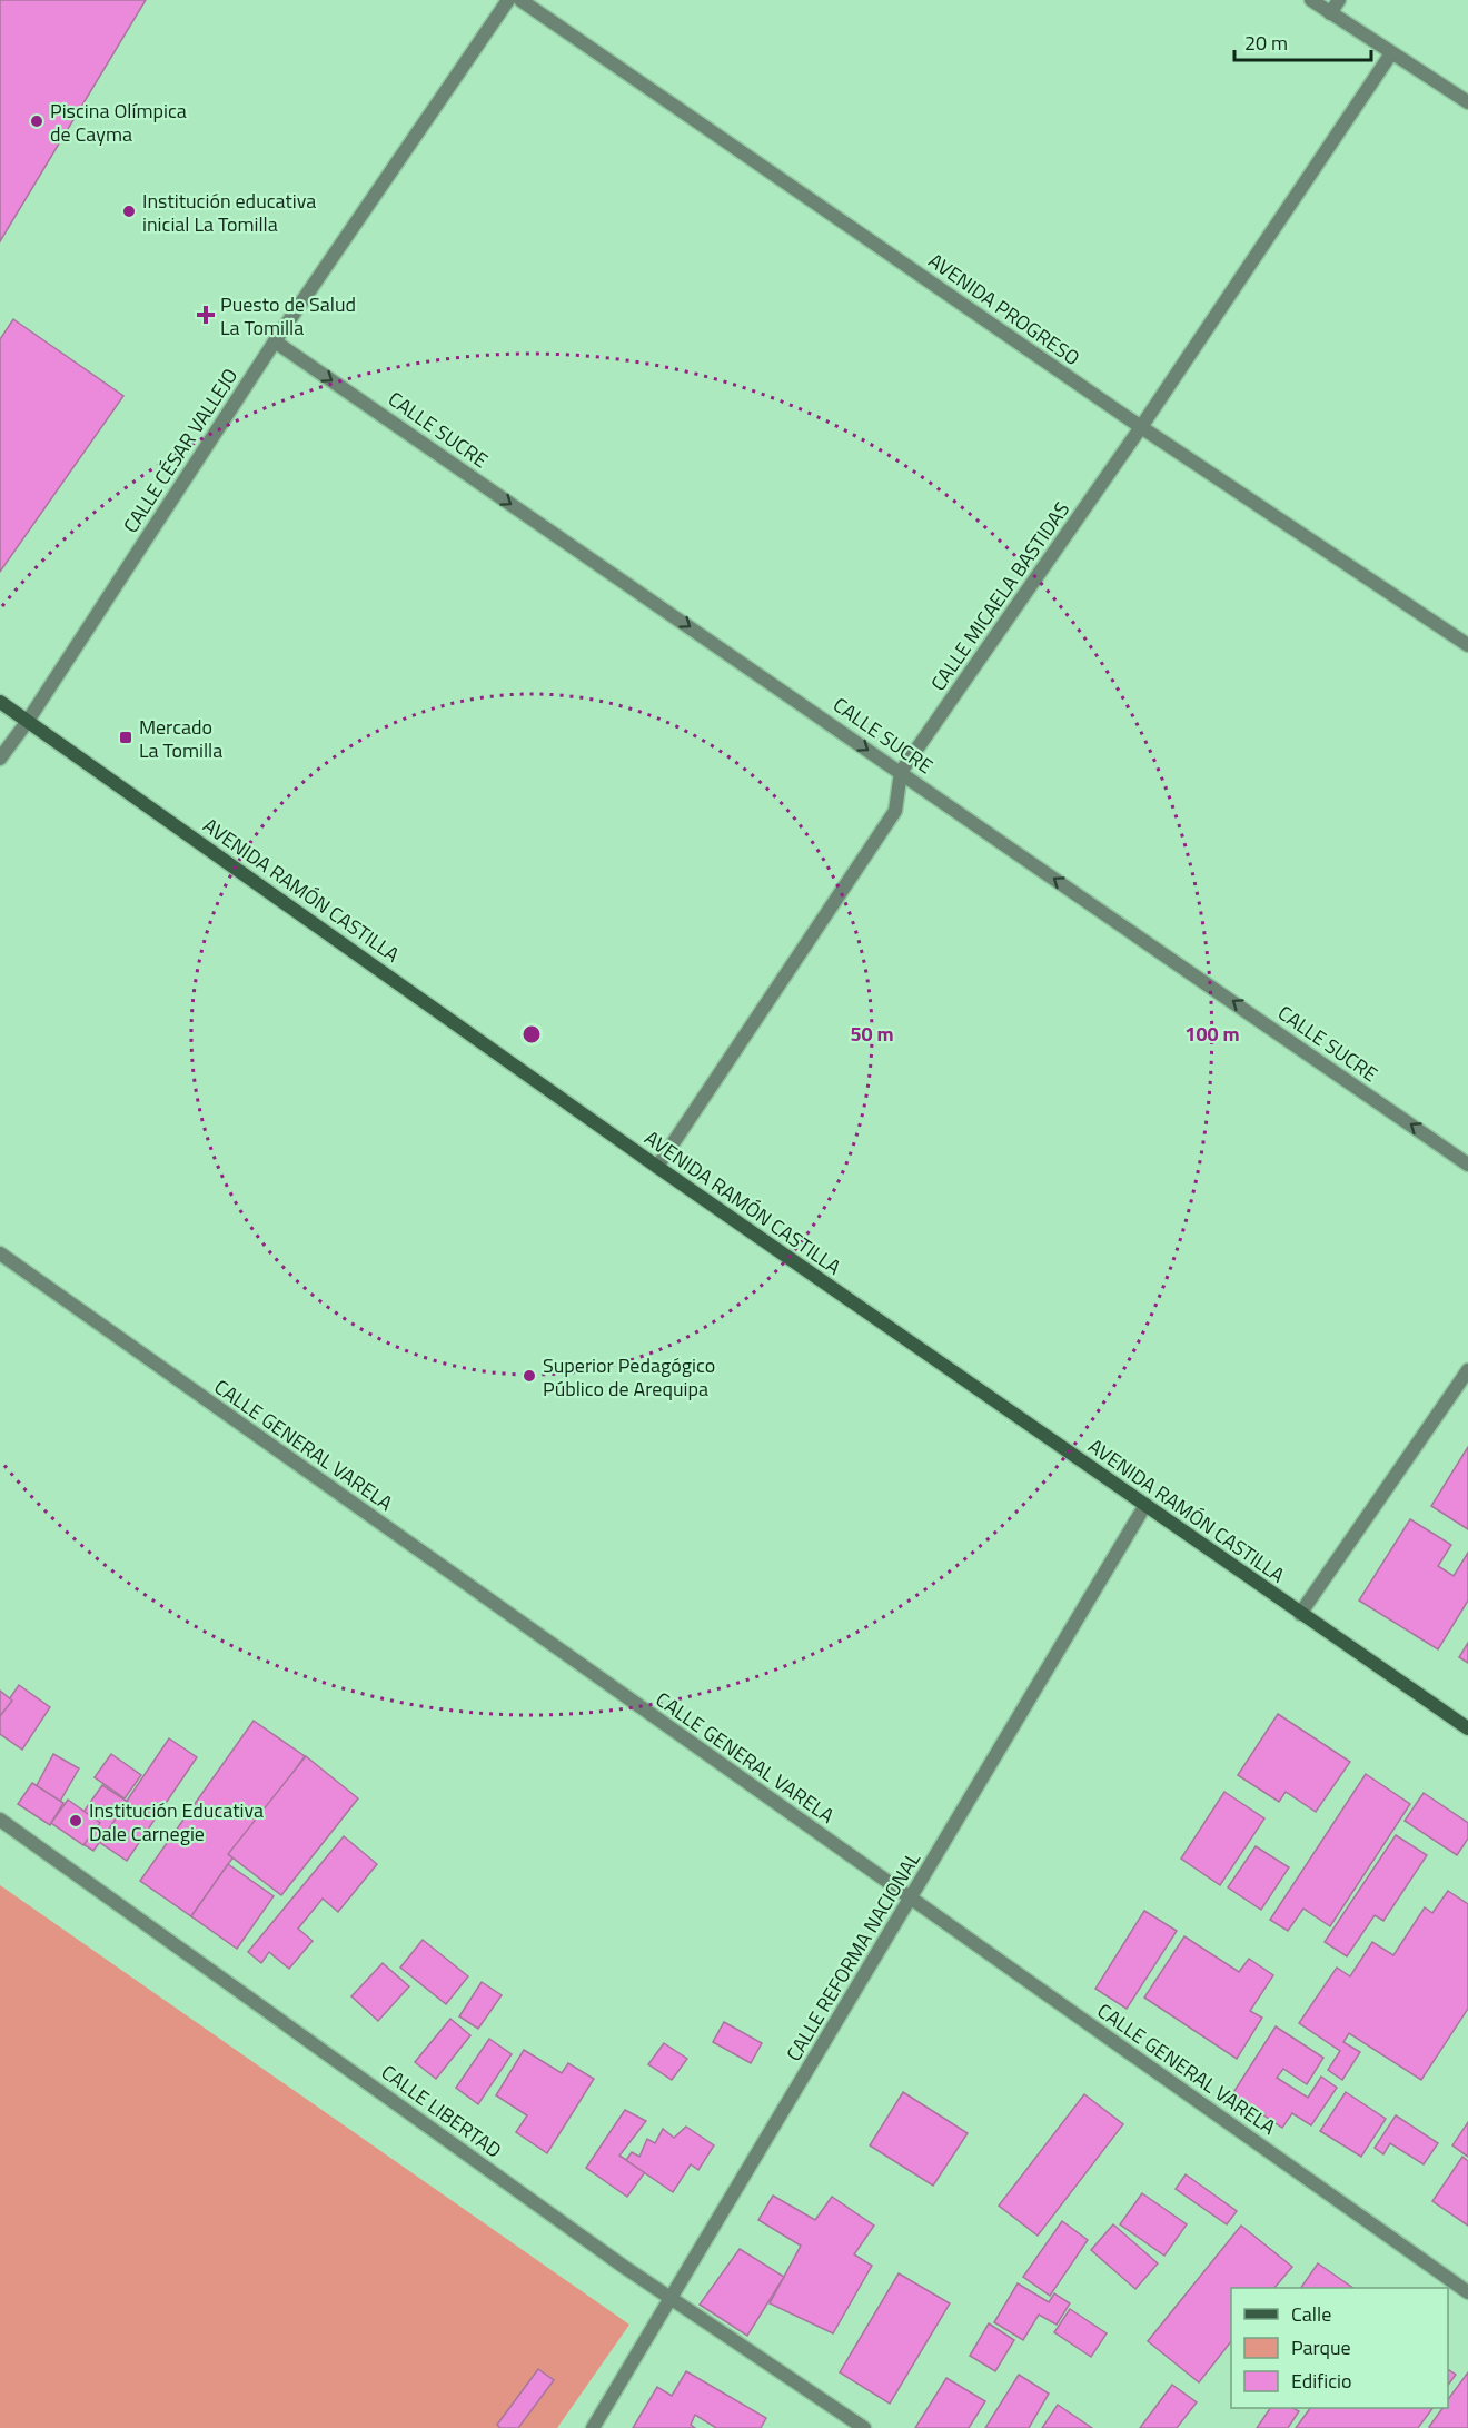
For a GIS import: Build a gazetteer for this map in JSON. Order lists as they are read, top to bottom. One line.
{"streets":{"main road":["AVENIDA RAMÓN CASTILLA"],"street":["AVENIDA PROGRESO","CALLE SUCRE","CALLE CÉSAR VALLEJO","CALLE MICAELA BASTIDAS","CALLE GENERAL VARELA","CALLE REFORMA NACIONAL","CALLE LIBERTAD"]},"crossings":[["AVENIDA PROGRESO","CALLE MICAELA BASTIDAS"],["CALLE SUCRE","CALLE CÉSAR VALLEJO"],["CALLE SUCRE","CALLE MICAELA BASTIDAS"],["CALLE CÉSAR VALLEJO","AVENIDA RAMÓN CASTILLA"],["CALLE MICAELA BASTIDAS","AVENIDA RAMÓN CASTILLA"],["AVENIDA RAMÓN CASTILLA","CALLE REFORMA NACIONAL"],["CALLE GENERAL VARELA","CALLE REFORMA NACIONAL"],["CALLE REFORMA NACIONAL","CALLE LIBERTAD"]],"places":{"other":["Piscina Olímpica de Cayma","Institución educativa inicial La Tomilla","Superior Pedagógico Público de Arequipa","Institución Educativa Dale Carnegie"],"health":["Puesto de Salud La Tomilla"],"transit":["Mercado La Tomilla"]},"legend":["Calle","Parque","Edificio"],"scale_bar":"20 m","rings":["50 m","100 m"]}
